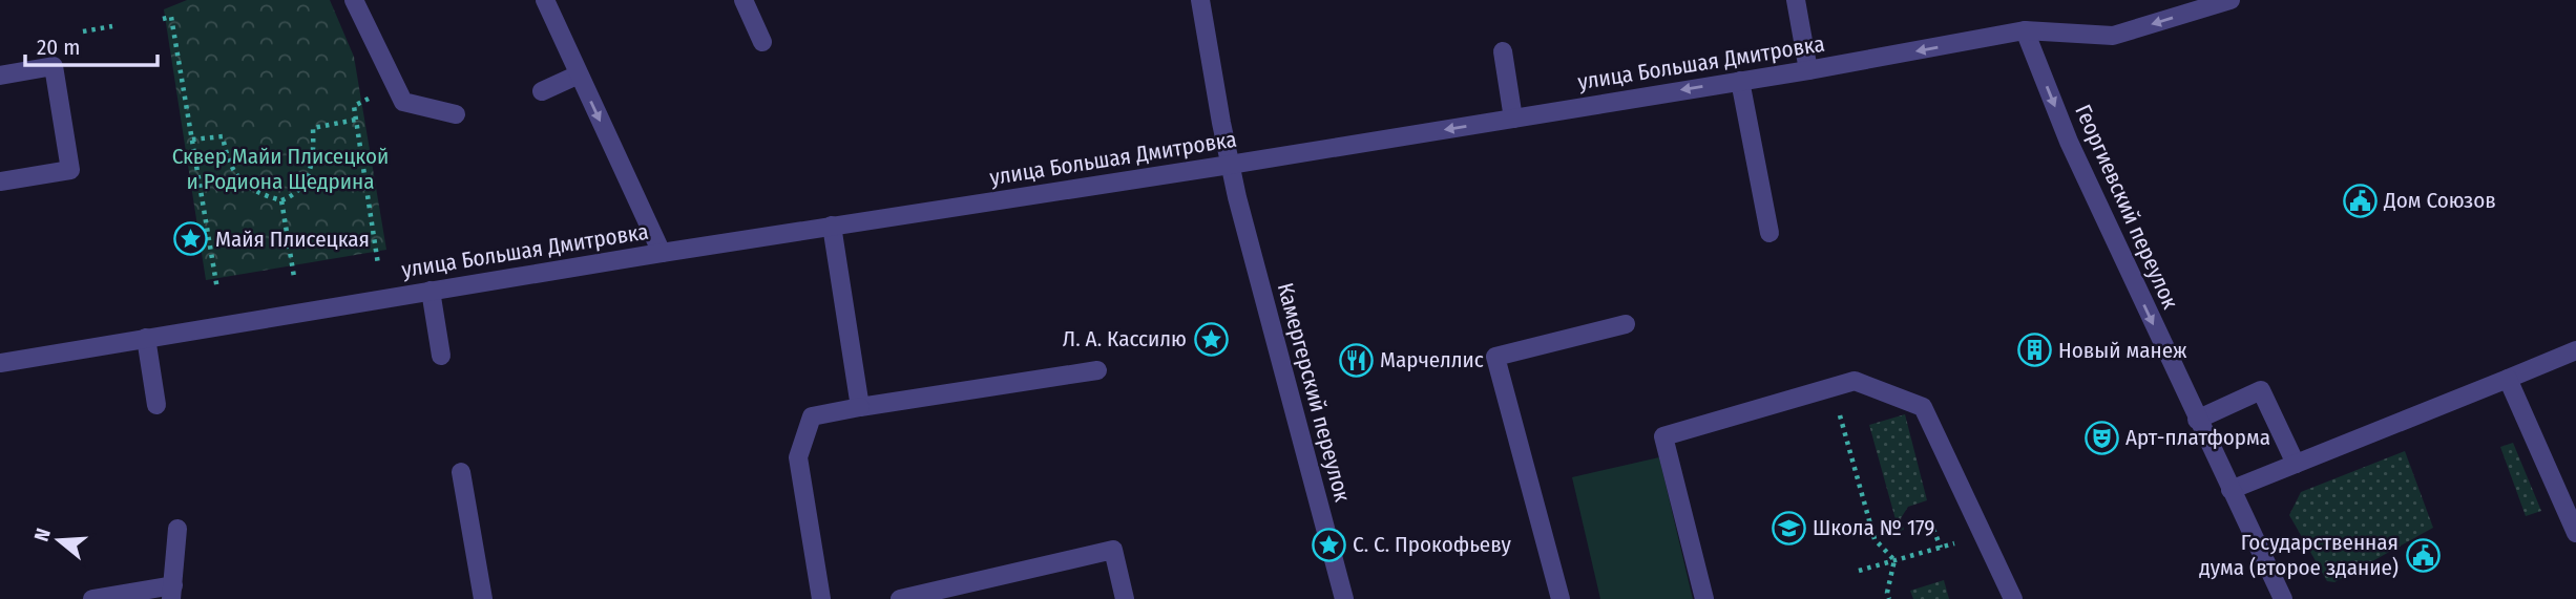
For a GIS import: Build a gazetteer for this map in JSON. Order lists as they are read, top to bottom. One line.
{"streets":{"street":["улица Большая Дмитровка","Георгиевский переулок","Камергерский переулок"]},"crossings":[["улица Большая Дмитровка","Георгиевский переулок"],["улица Большая Дмитровка","Камергерский переулок"]],"one_way":["улица Большая Дмитровка","Георгиевский переулок"],"parks":["Сквер Майи Плисецкой и Родиона Щедрина"],"places":{"public building":["Дом Союзов","Государственная дума (второе здание)"],"place":["Майя Плисецкая","Л. А. Кассилю","С. С. Прокофьеву"],"building":["Новый манеж"],"restaurant":["Марчеллис"],"theatre":["Арт-платформа"],"school or university":["Школа № 179"]},"scale_bar":"20 m","north":"left"}
